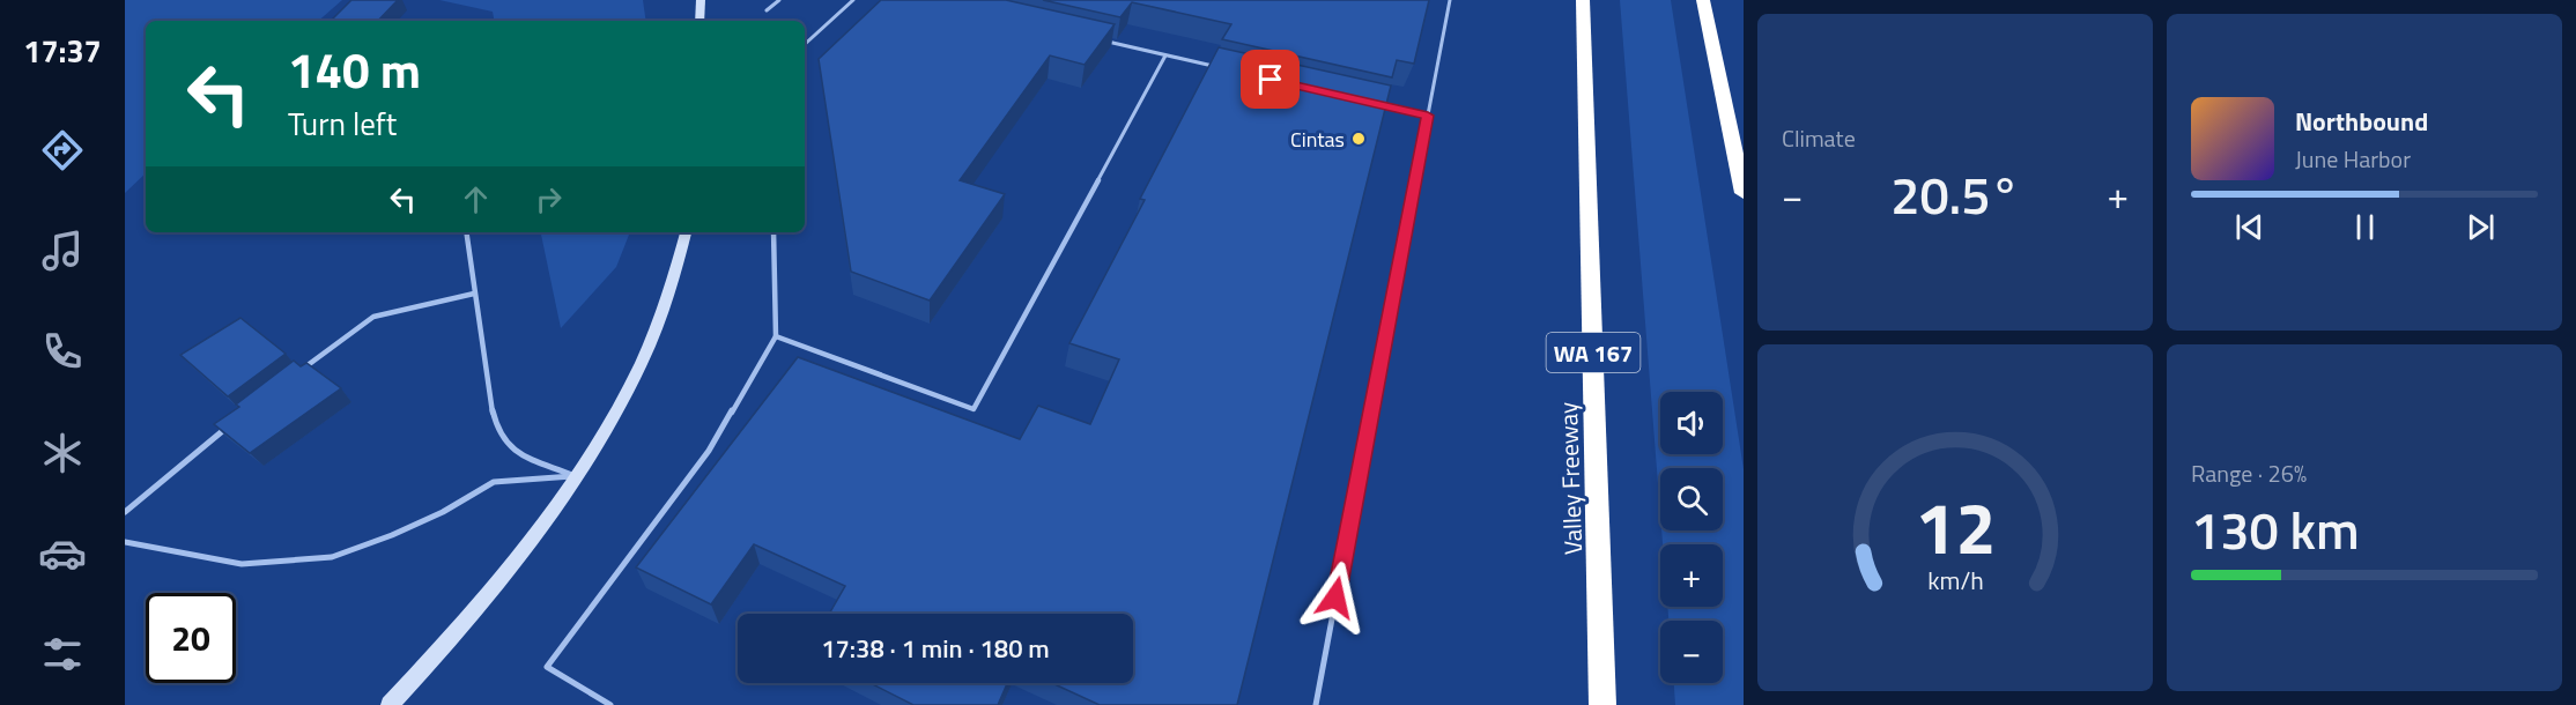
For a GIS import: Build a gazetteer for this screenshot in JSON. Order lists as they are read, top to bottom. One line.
{"streets":{"highway":["WA 167","Valley Freeway"]},"places":["Cintas"],"page":{"tabs":"17:37","tile":["Climate",["Range · 26%","130 km"]],"turn":["140 m","Turn left"],"song":["Northbound","June Harbor"],"heat":["−","20.5°","+"],"map_buttons":["+","−"],"limit":"20","trip":"17:38 · 1 min · 180 m","gauge":["12","km/h"]}}
